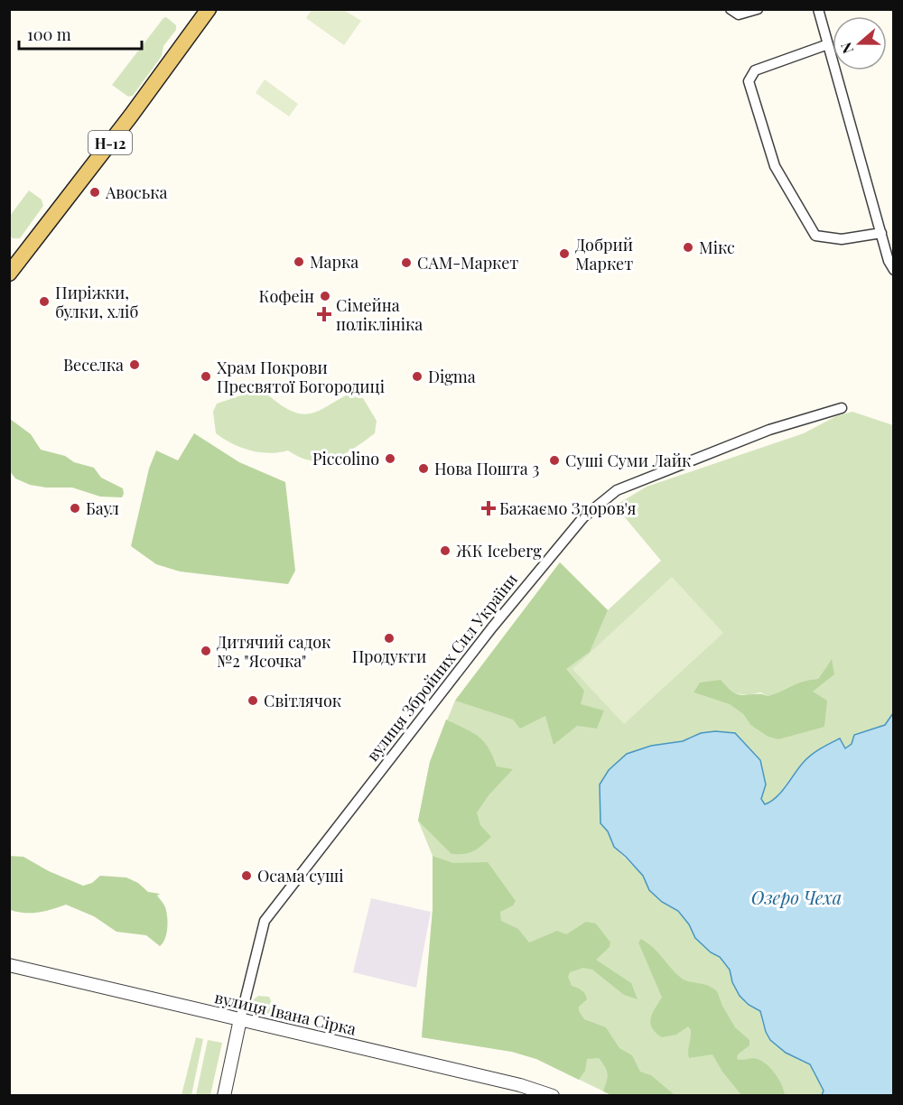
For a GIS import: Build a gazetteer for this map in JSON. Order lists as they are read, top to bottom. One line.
{"streets":{"main road":["Н-12"],"street":["вулиця Збройних Сил України","вулиця Івана Сірка"]},"crossings":[["вулиця Збройних Сил України","вулиця Івана Сірка"]],"water":["Озеро Чеха"],"places":{"other":["Авоська","Мікс","Добрий Маркет","Марка","САМ-Маркет","Кофеін","Пиріжки, булки, хліб","Веселка","Храм Покрови Пресвятої Богородиці","Digma","Piccolino","Суші Суми Лайк","Нова Пошта 3","Баул","ЖК Iceberg","Продукти","Дитячий садок №2 \"Ясочка\"","Світлячок","Осама суші"],"health":["Сімейна поліклініка","Бажаємо Здоров'я"]},"scale_bar":"100 m","north":"left"}
